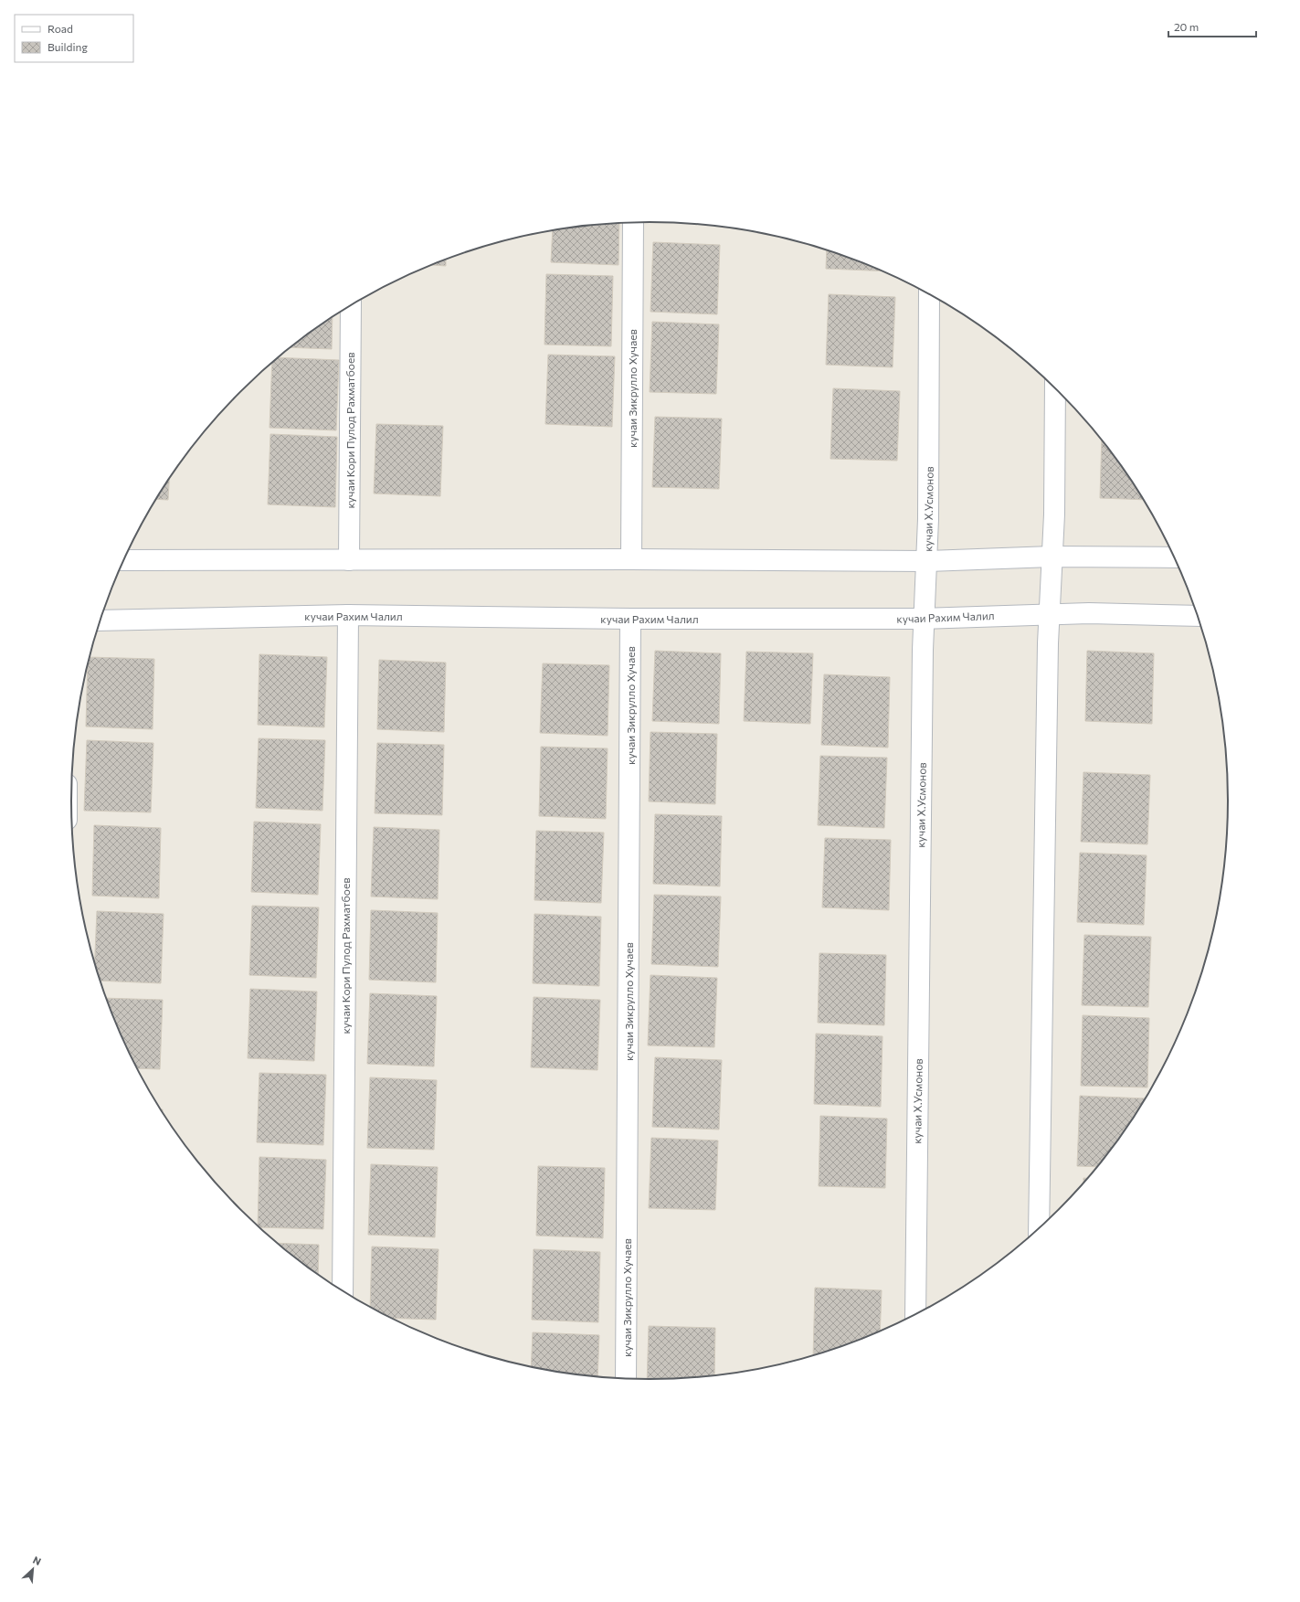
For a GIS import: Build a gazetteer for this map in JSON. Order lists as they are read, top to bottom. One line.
{"streets":{"street":["кучаи Зикрулло Хучаев","кучаи Кори Пулод Рахматбоев","кучаи Х.Усмонов","кучаи Рахим Чалил"]},"crossings":[["кучаи Зикрулло Хучаев","кучаи Рахим Чалил"],["кучаи Кори Пулод Рахматбоев","кучаи Рахим Чалил"],["кучаи Х.Усмонов","кучаи Рахим Чалил"]],"legend":["Road","Building"],"scale_bar":"20 m","north":"top right"}
